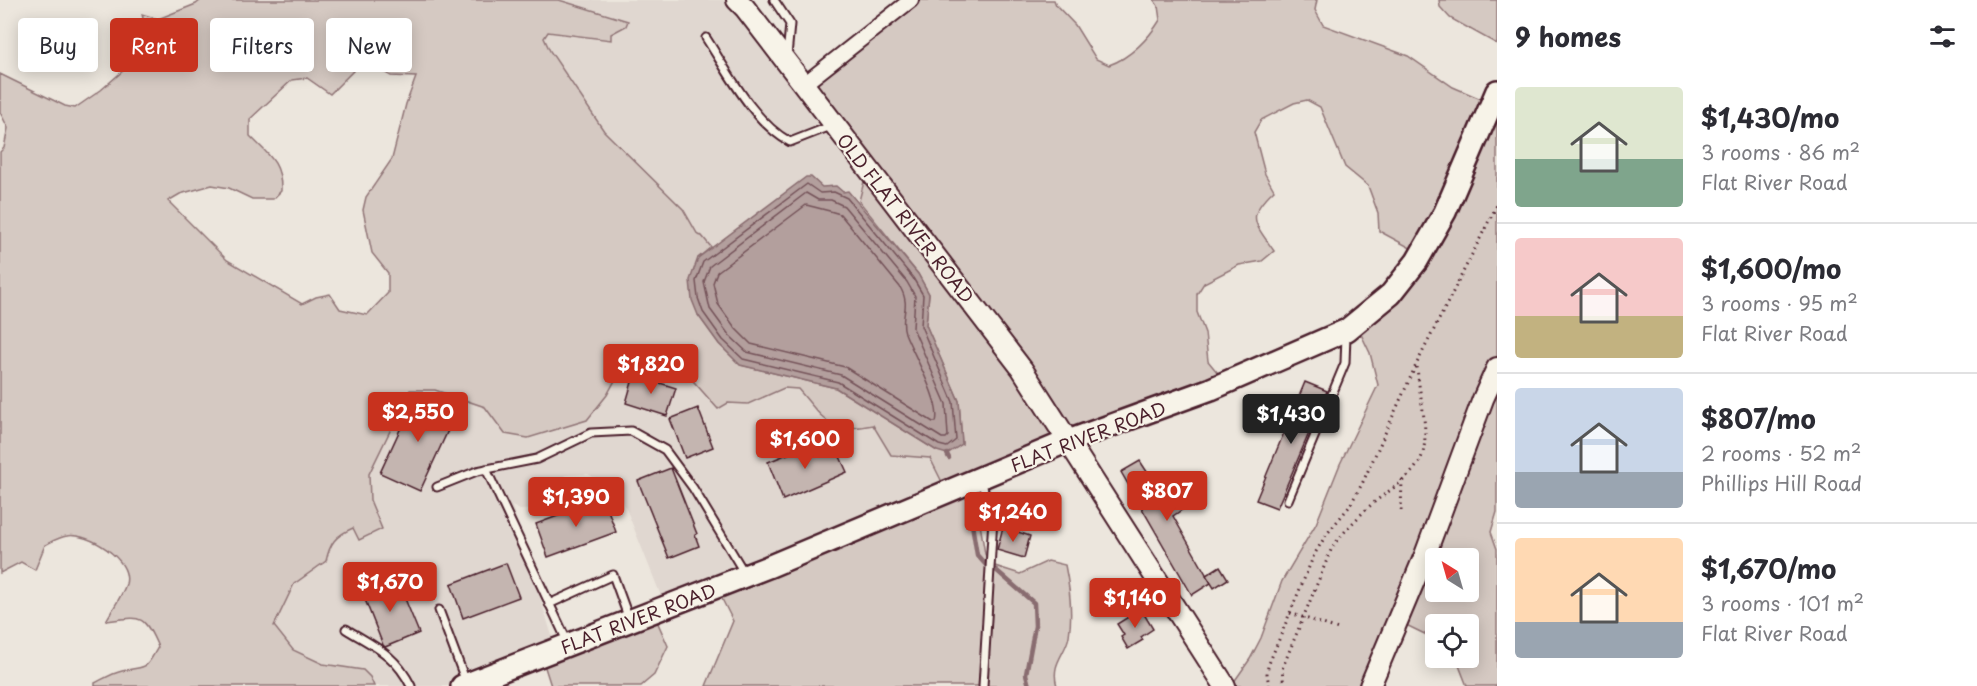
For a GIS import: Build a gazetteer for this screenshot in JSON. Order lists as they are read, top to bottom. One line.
{"streets":{"main road":["FLAT RIVER ROAD"],"street":["OLD FLAT RIVER ROAD"]},"crossings":[["OLD FLAT RIVER ROAD","FLAT RIVER ROAD"]],"north":"top left","page":{"heading":"9 homes","chip":["Buy","Rent","Filters","New"],"list":[{"name":"$1,430/mo","note":"3 rooms · 86 m² · Flat River Road"},{"name":"$1,600/mo","note":"3 rooms · 95 m² · Flat River Road"},{"name":"$807/mo","note":"2 rooms · 52 m² · Phillips Hill Road"},{"name":"$1,670/mo","note":"3 rooms · 101 m² · Flat River Road"}],"price":["$1,820","$2,550","$1,430","$1,600","$807","$1,390","$1,240","$1,670","$1,140"]}}
